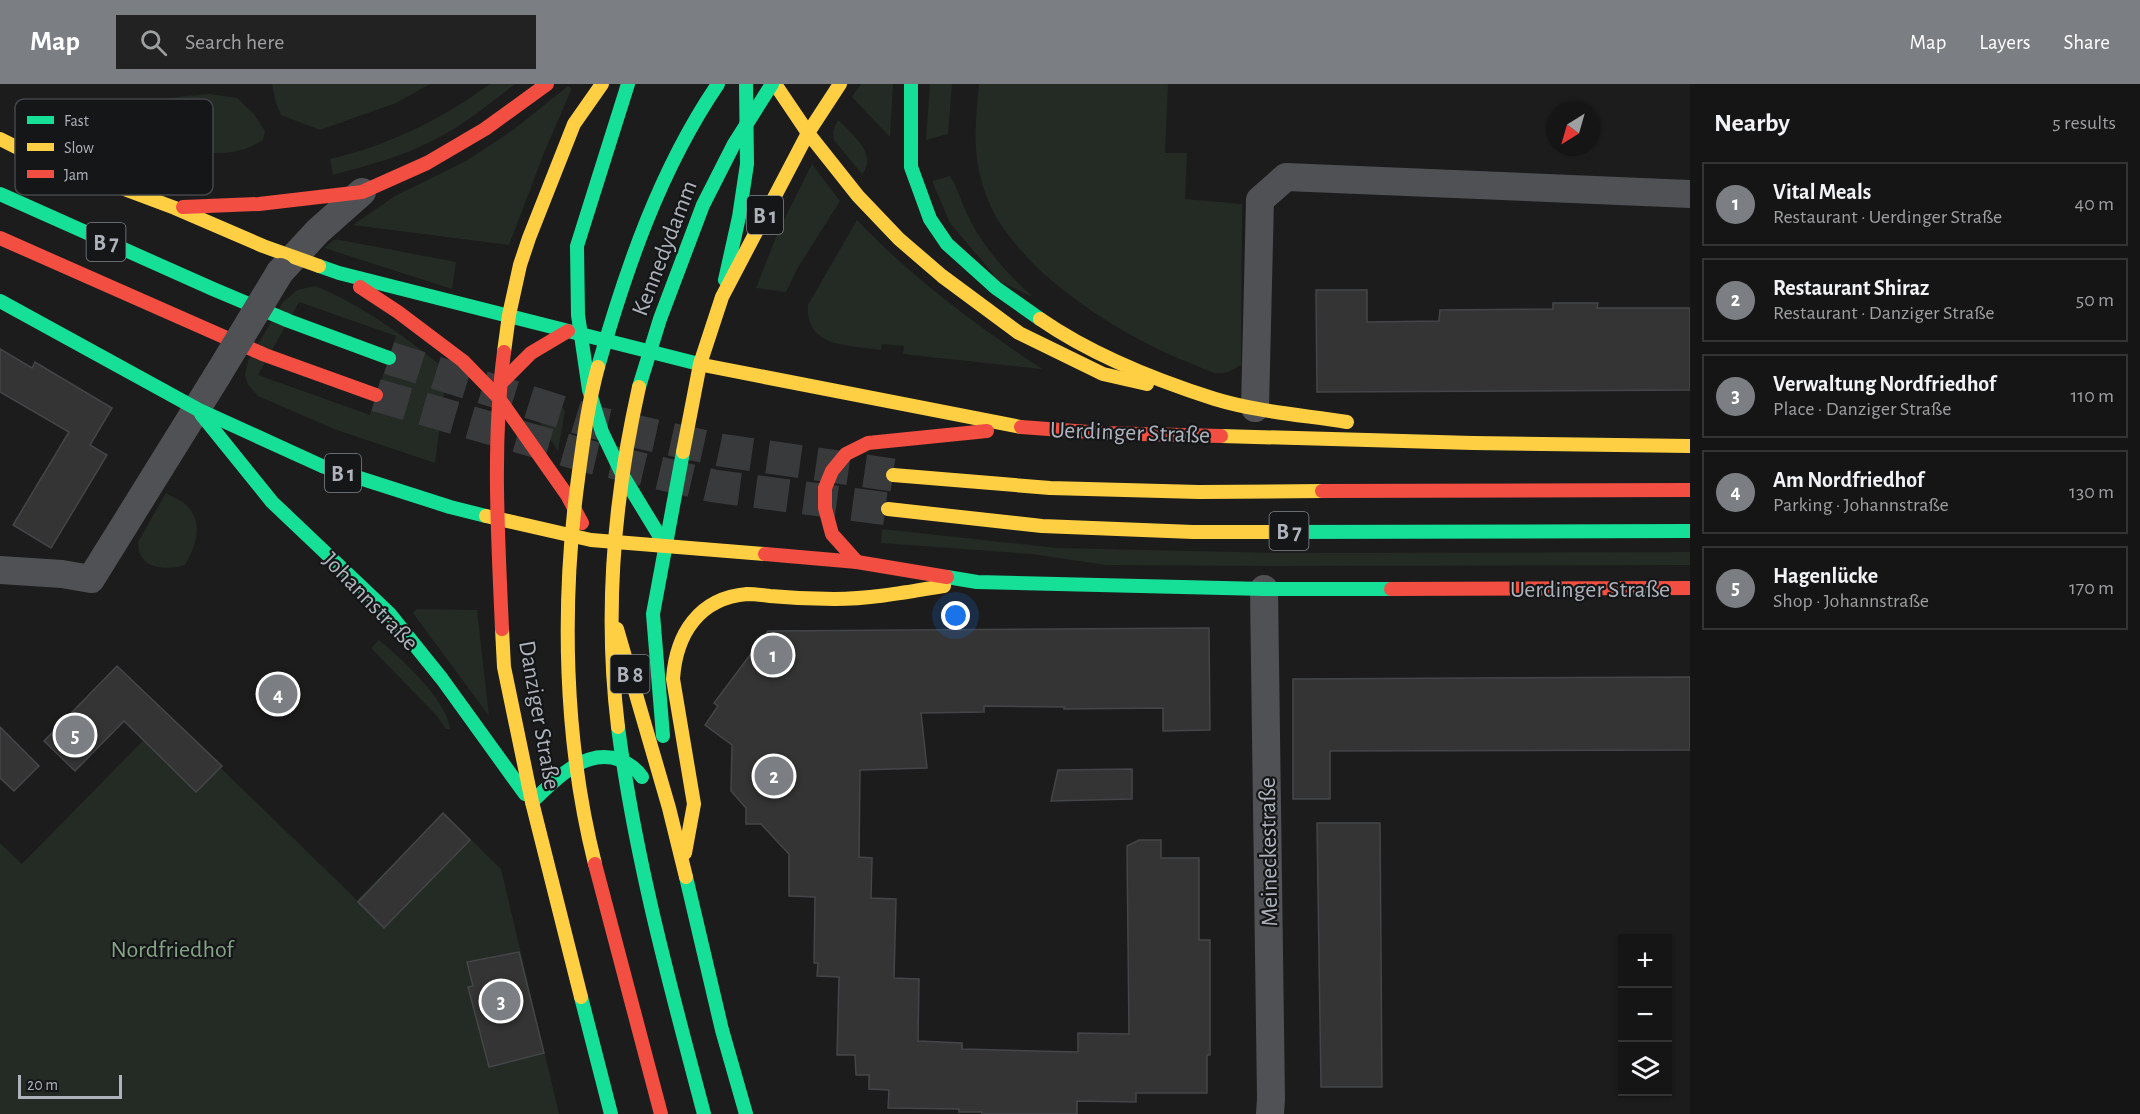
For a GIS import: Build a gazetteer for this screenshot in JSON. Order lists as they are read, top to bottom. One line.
{"streets":{"main road":["B 1","B 7","Kennedydamm","Uerdinger Straße","Johannstraße","B 8","Danziger Straße"],"street":["Meineckestraße"]},"crossings":[["B 1","Uerdinger Straße"],["B 1","Johannstraße"],["Kennedydamm","Uerdinger Straße"],["Kennedydamm","Danziger Straße"],["Uerdinger Straße","Johannstraße"],["Uerdinger Straße","Meineckestraße"],["Johannstraße","Danziger Straße"]],"parks":["Nordfriedhof"],"legend":["Fast","Slow","Jam"],"scale_bar":"20 m","north":"bottom left","page":{"header":"Map","search":"Search here","nav":["Map","Layers","Share"],"heading":["Nearby","5 results"],"list":[{"mark":"1","name":"Vital Meals","note":"Restaurant · Uerdinger Straße","value":"40 m"},{"mark":"2","name":"Restaurant Shiraz","note":"Restaurant · Danziger Straße","value":"50 m"},{"mark":"3","name":"Verwaltung Nordfriedhof","note":"Place · Danziger Straße","value":"110 m"},{"mark":"4","name":"Am Nordfriedhof","note":"Parking · Johannstraße","value":"130 m"},{"mark":"5","name":"Hagenlücke","note":"Shop · Johannstraße","value":"170 m"}],"pins":["1","4","5","2","3"],"map_buttons":["+","−"],"scale":"20 m"}}
